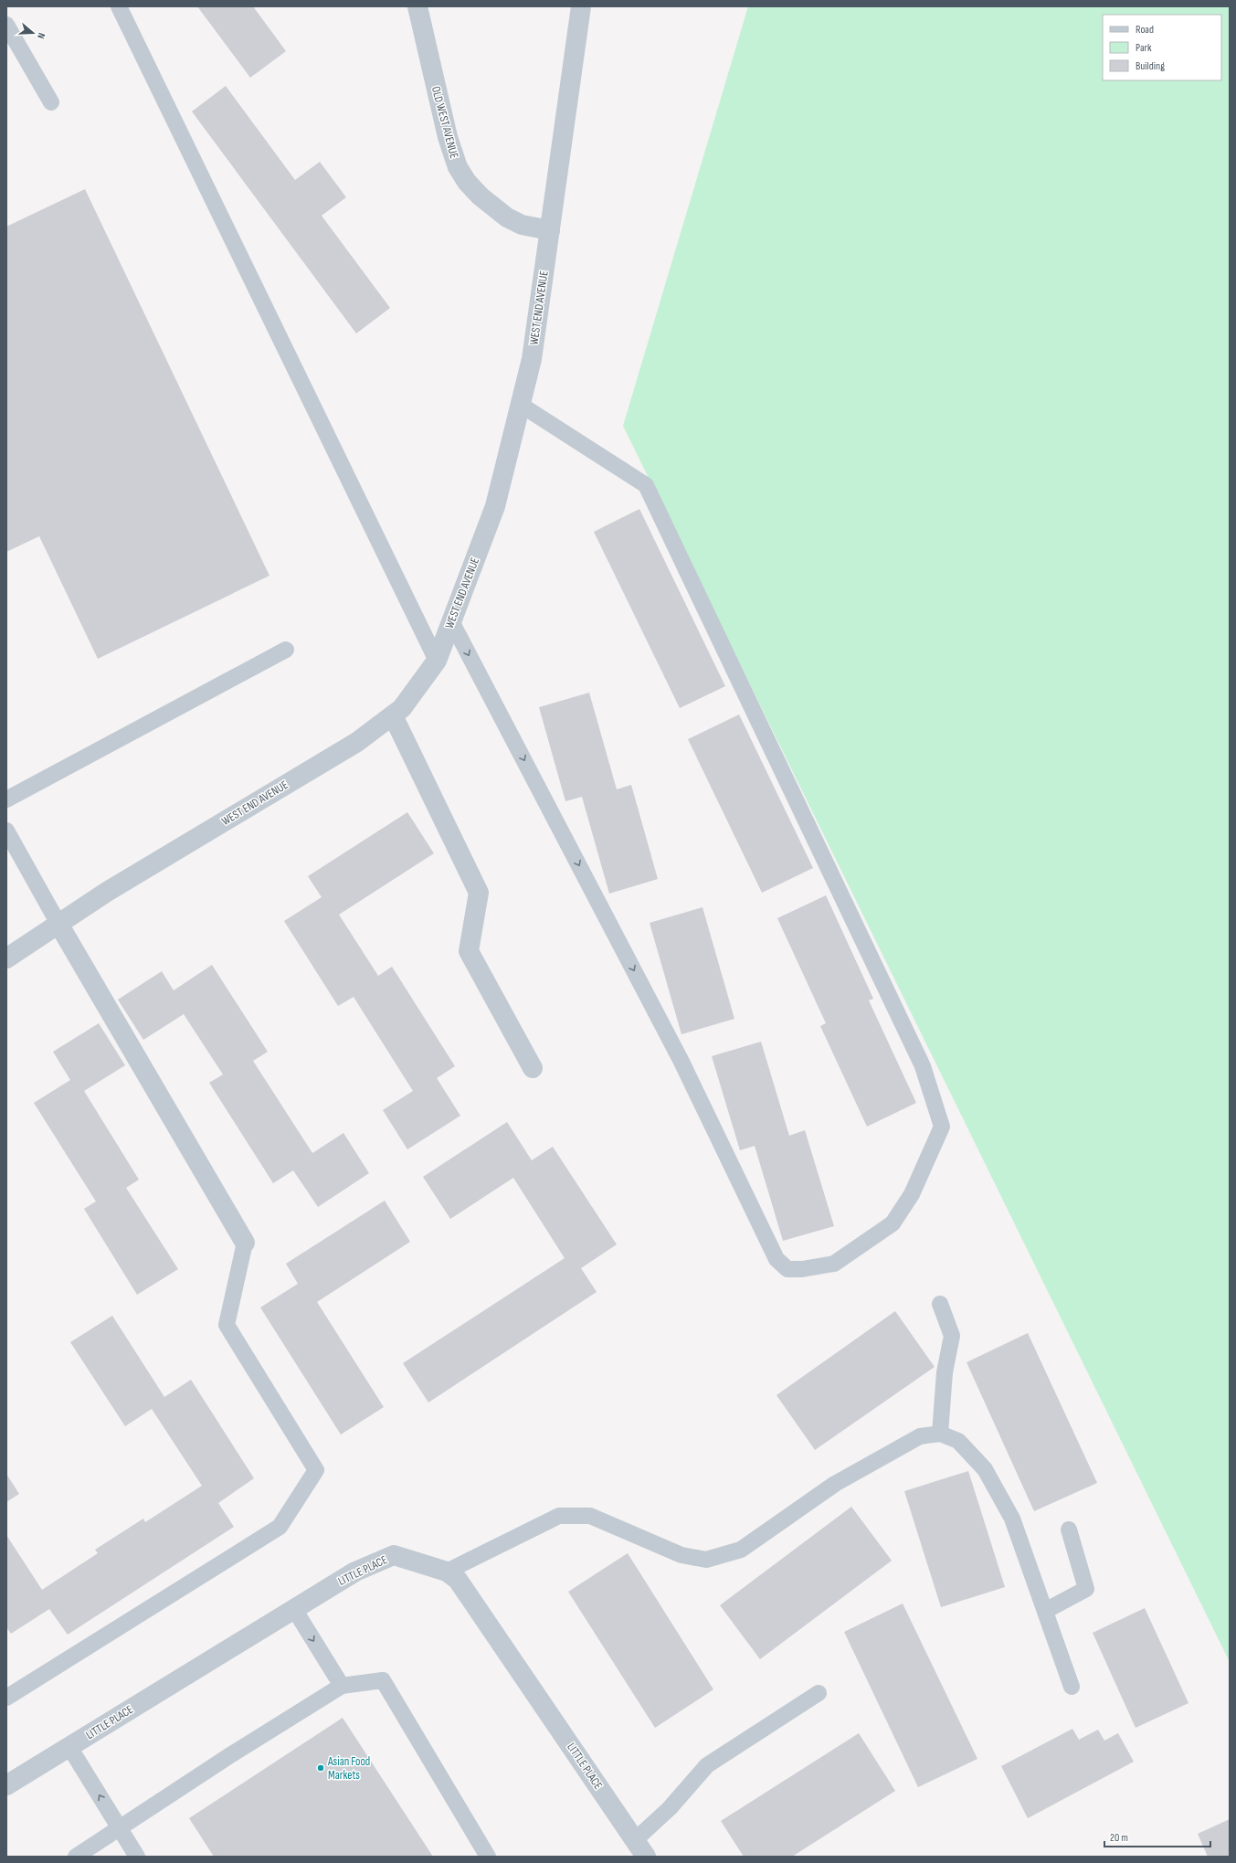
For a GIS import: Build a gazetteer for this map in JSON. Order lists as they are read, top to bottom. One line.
{"streets":{"street":["OLD WEST AVENUE","WEST END AVENUE","LITTLE PLACE"]},"crossings":[["OLD WEST AVENUE","WEST END AVENUE"]],"places":["Asian Food Markets"],"legend":["Road","Park","Building"],"scale_bar":"20 m","north":"right"}
